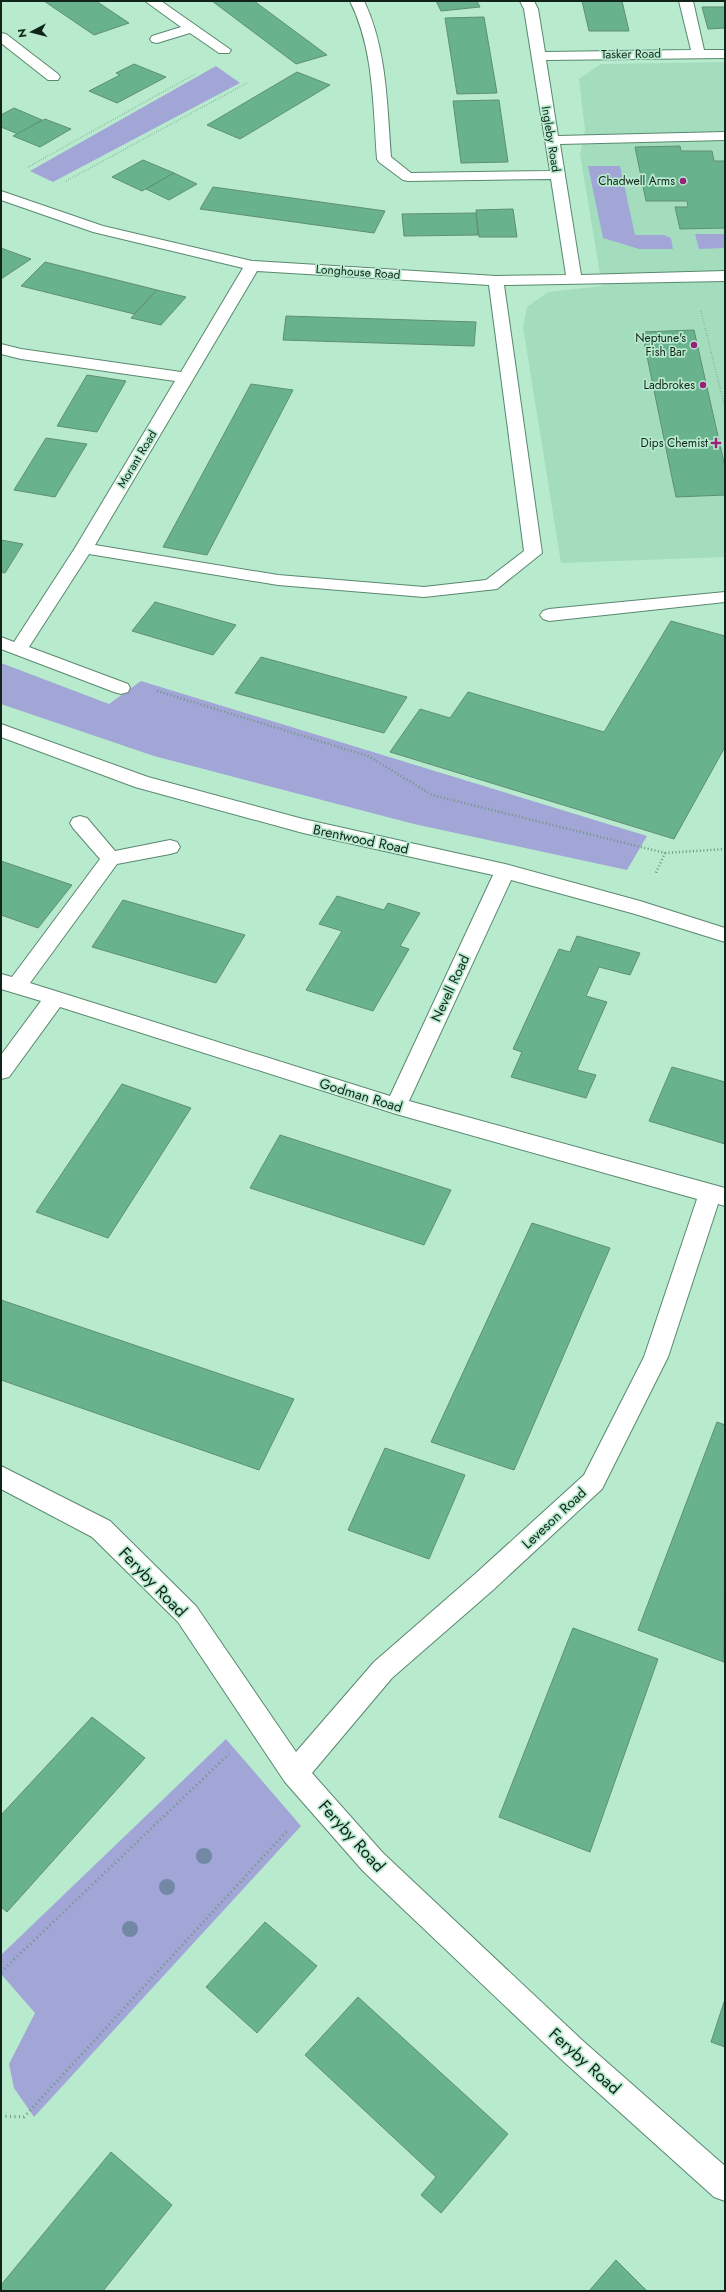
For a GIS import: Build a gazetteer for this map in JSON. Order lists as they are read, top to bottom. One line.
{"streets":{"street":["Tasker Road","Ingleby Road","Longhouse Road","Morant Road","Brentwood Road","Nevell Road","Godman Road","Leveson Road","Feryby Road"]},"crossings":[["Tasker Road","Ingleby Road"],["Ingleby Road","Longhouse Road"],["Longhouse Road","Morant Road"],["Brentwood Road","Nevell Road"],["Nevell Road","Godman Road"],["Godman Road","Leveson Road"],["Leveson Road","Feryby Road"]],"places":{"other":["Chadwell Arms","Neptune's Fish Bar","Ladbrokes"],"health":["Dips Chemist"]},"north":"left"}
